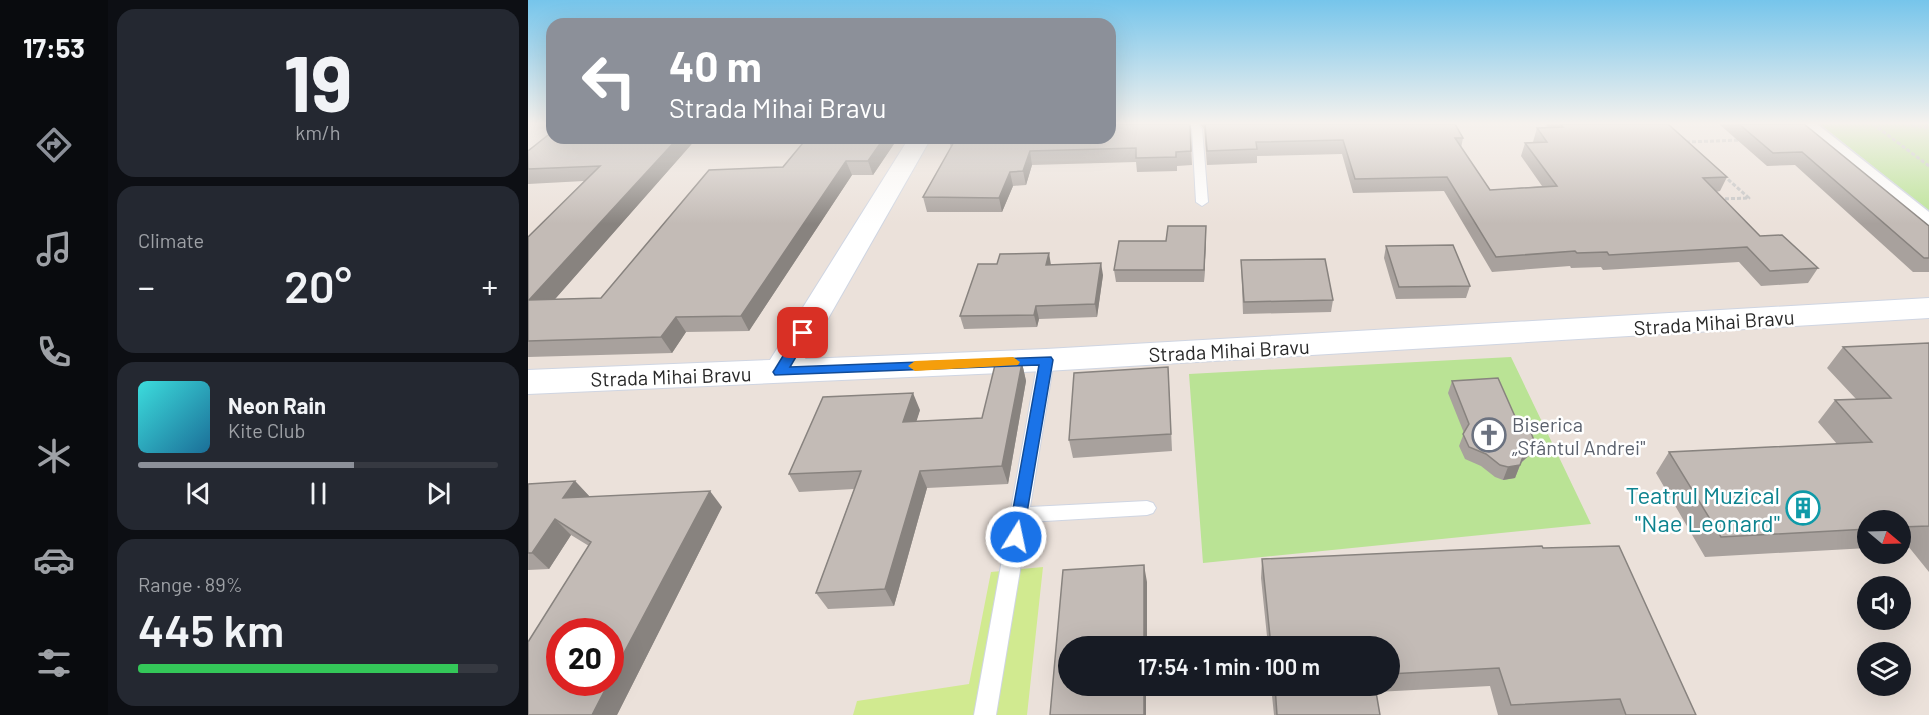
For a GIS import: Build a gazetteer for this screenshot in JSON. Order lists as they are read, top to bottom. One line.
{"streets":{"street":["Strada Mihai Bravu"]},"places":{"church":["Biserica „Sfântul Andrei\""],"building":["Teatrul Muzical \"Nae Leonard\""]},"north":"right","page":{"tabs":"17:53","tile":[["19","km/h"],"Climate",["Range · 89%","445 km"]],"turn":["40 m","Strada Mihai Bravu"],"heat":["−","20°","+"],"song":["Neon Rain","Kite Club"],"limit":"20","trip":"17:54 · 1 min · 100 m"}}
